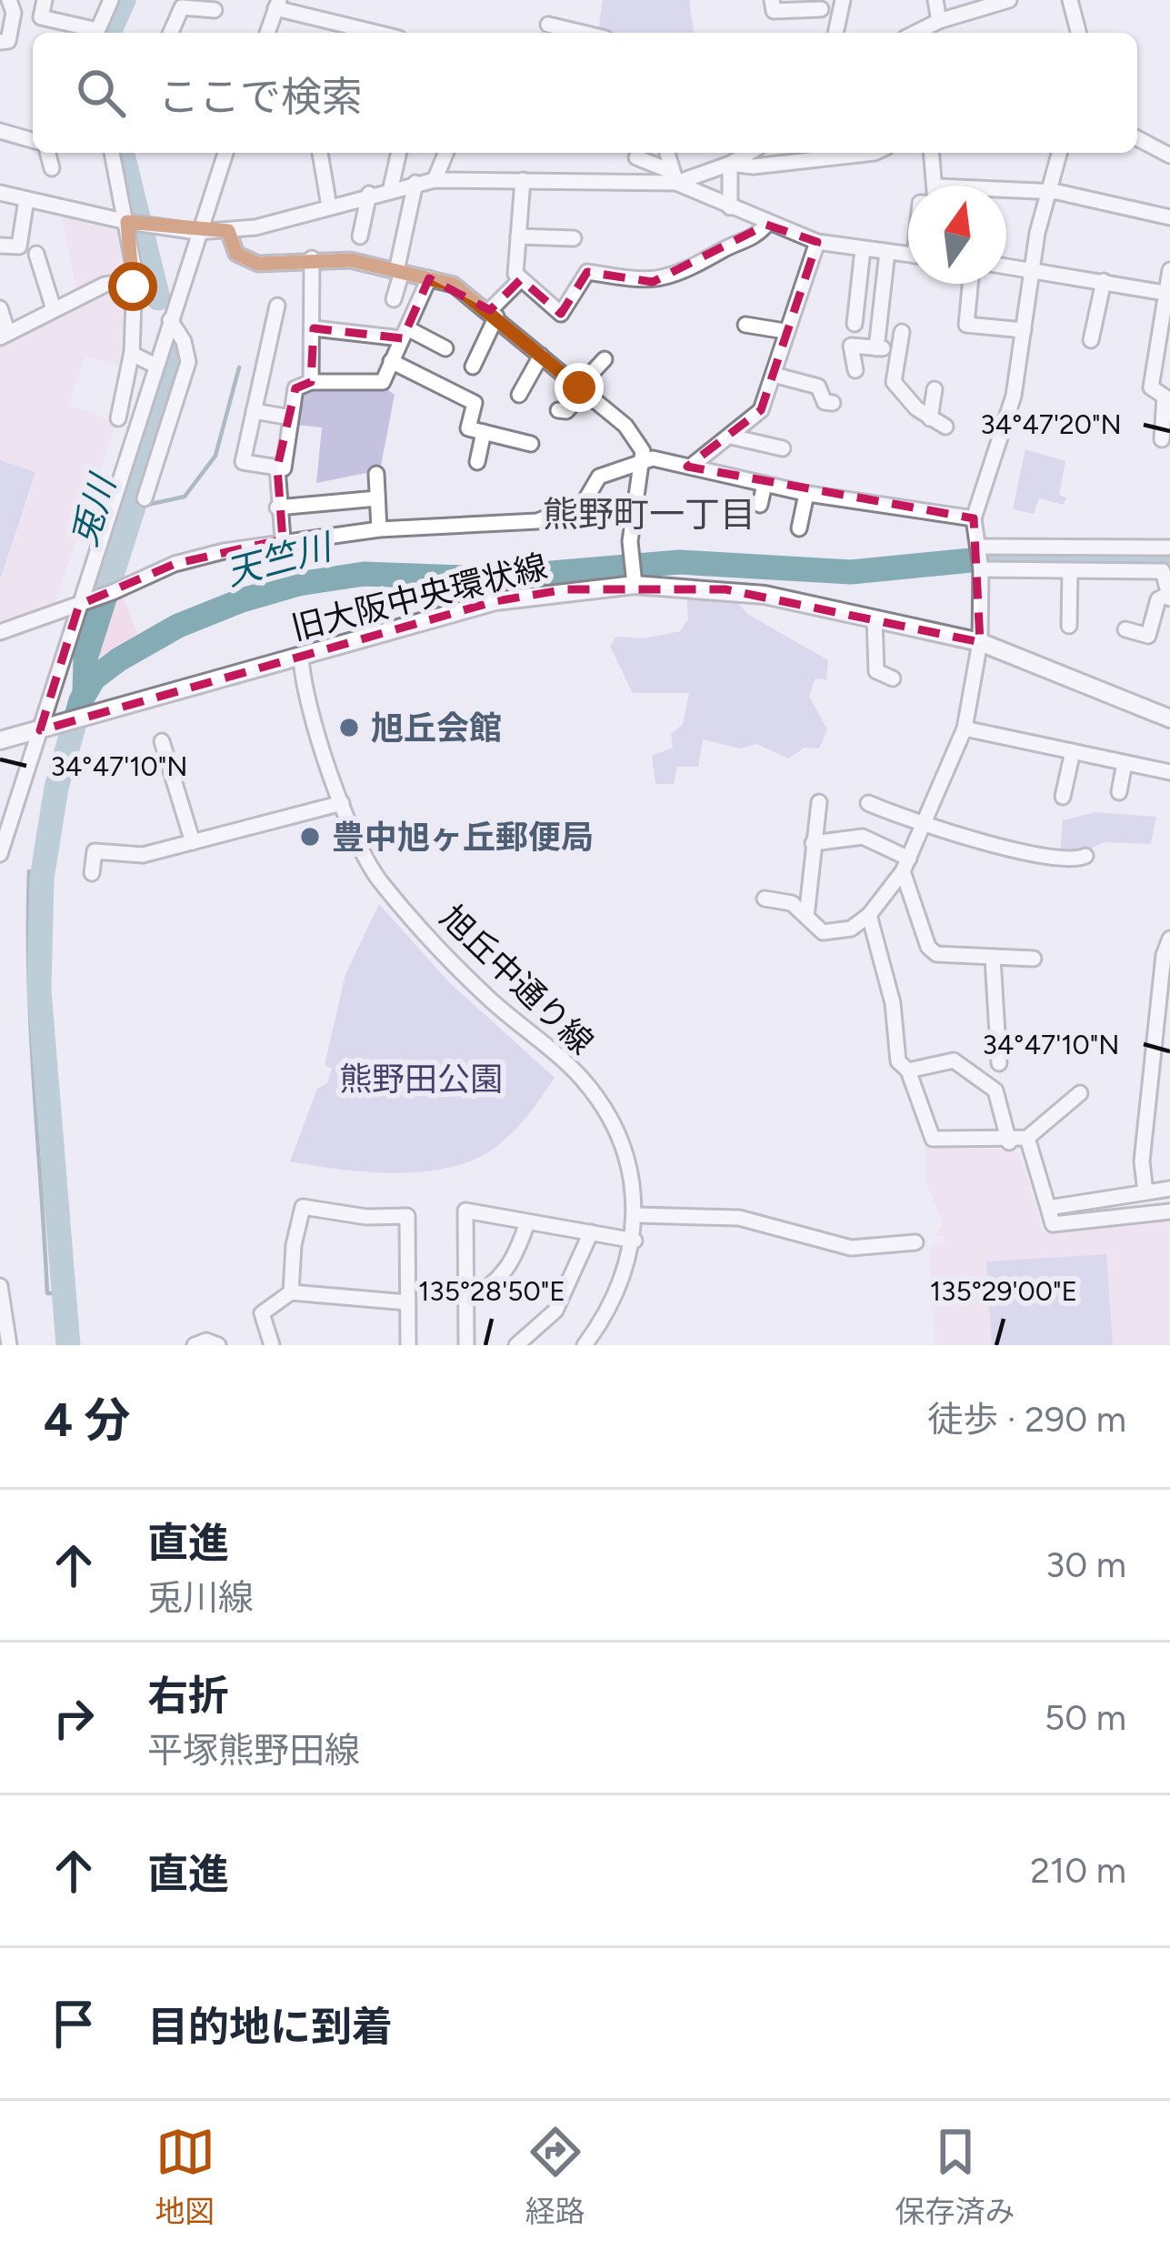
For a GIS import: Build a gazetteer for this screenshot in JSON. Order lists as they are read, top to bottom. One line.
{"streets":{"main road":["旧大阪中央環状線"],"street":["旭丘中通り線"]},"crossings":[["旧大阪中央環状線","旭丘中通り線"]],"districts":["熊野町一丁目"],"water":["兎川","天竺川"],"parks":["熊野田公園"],"places":["旭丘会館","豊中旭ヶ丘郵便局"],"north":"top","page":{"search":"ここで検索","heading":["4 分","徒歩 · 290 m"],"list":[["直進","兎川線","30 m"],["右折","平塚熊野田線","50 m"],["直進","210 m"],"目的地に到着"],"nav":["地図","経路","保存済み"]},"coordinates":["34°47'20\"N","34°47'10\"N","135°28'50\"E","135°29'00\"E"]}
